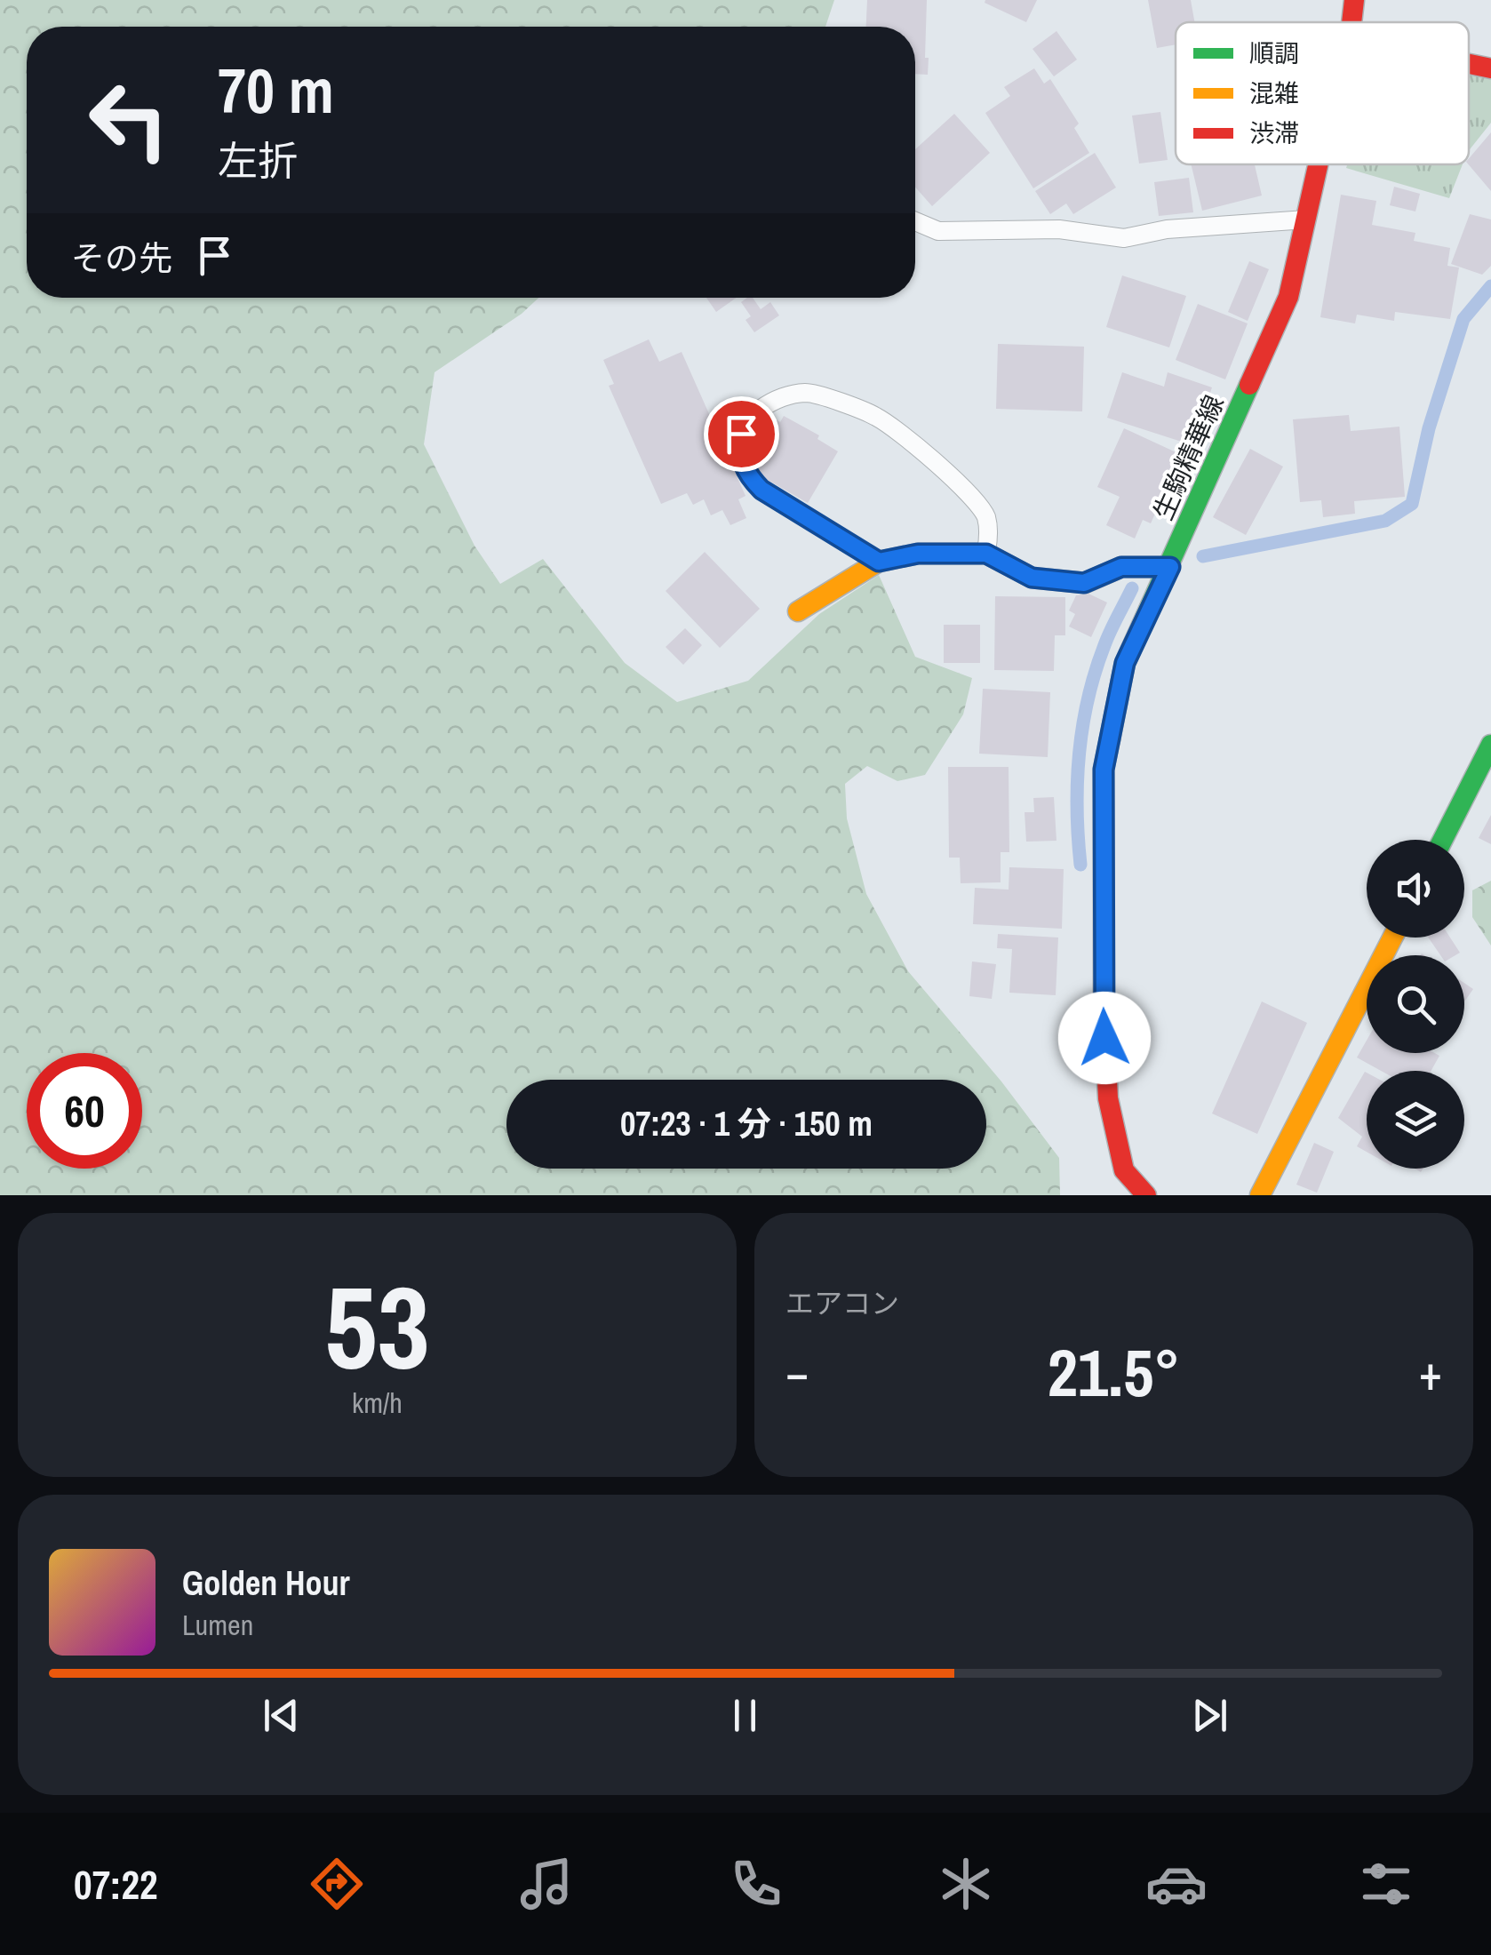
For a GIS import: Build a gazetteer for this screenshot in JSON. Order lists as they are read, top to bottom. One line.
{"streets":{"main road":["生駒精華線"]},"legend":["順調","混雑","渋滞"],"page":{"turn":["70 m","左折"],"then":"その先","limit":"60","trip":"07:23 · 1 分 · 150 m","tile":[["53","km/h"],"エアコン"],"heat":["−","21.5°","+"],"song":["Golden Hour","Lumen"],"tabs":"07:22"}}
